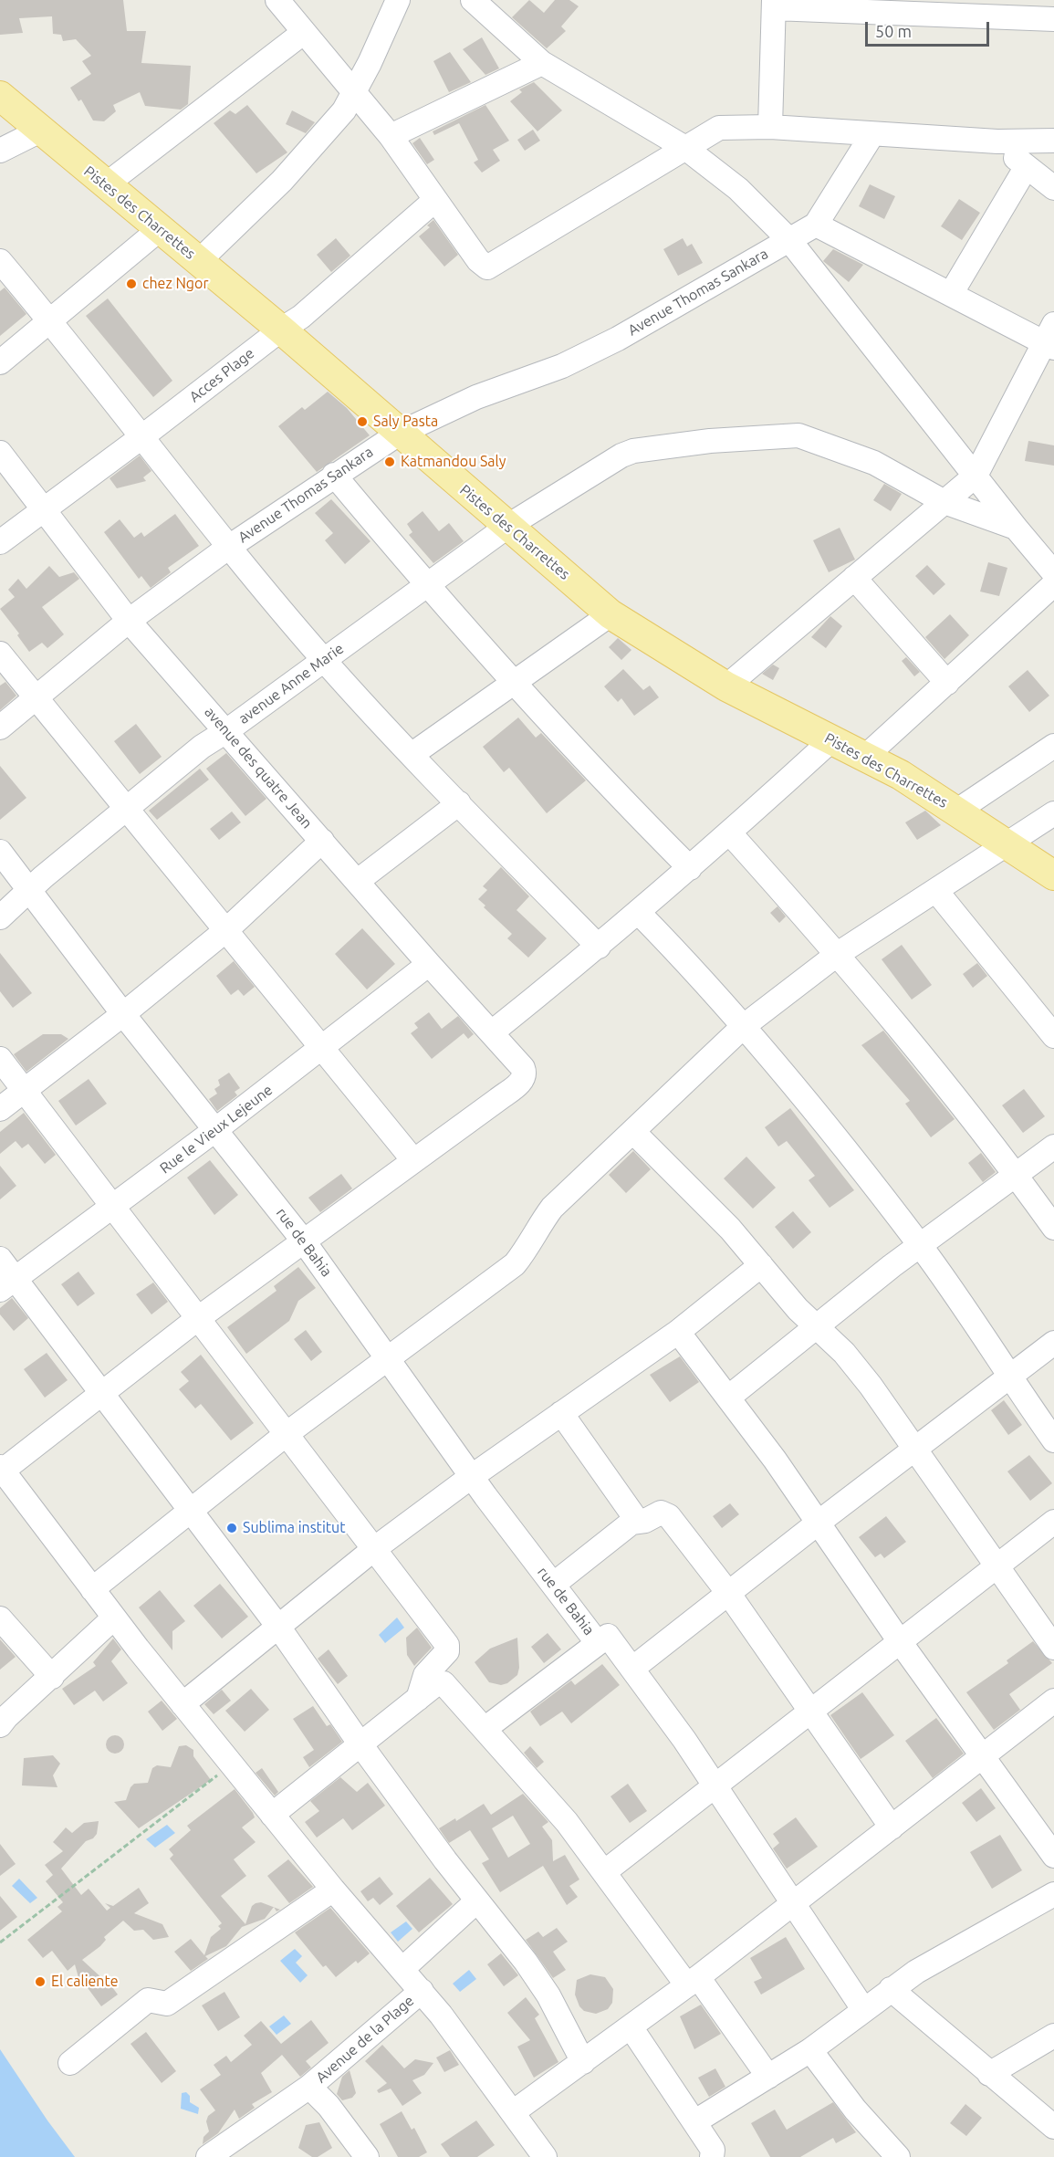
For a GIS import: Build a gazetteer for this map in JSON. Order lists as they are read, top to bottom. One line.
{"streets":{"main road":["Pistes des Charrettes"],"street":["Avenue Thomas Sankara","Acces Plage","avenue Anne Marie","avenue des quatre Jean","Rue le Vieux Lejeune","rue de Bahia","Avenue de la Plage"]},"crossings":[["Pistes des Charrettes","Avenue Thomas Sankara"],["Pistes des Charrettes","Acces Plage"],["Pistes des Charrettes","avenue Anne Marie"],["Avenue Thomas Sankara","avenue des quatre Jean"],["Acces Plage","avenue des quatre Jean"],["avenue Anne Marie","avenue des quatre Jean"],["avenue Anne Marie","rue de Bahia"],["avenue des quatre Jean","Rue le Vieux Lejeune"],["Rue le Vieux Lejeune","rue de Bahia"]],"places":["chez Ngor","Saly Pasta","Katmandou Saly","Sublima institut","El caliente"],"scale_bar":"50 m"}
